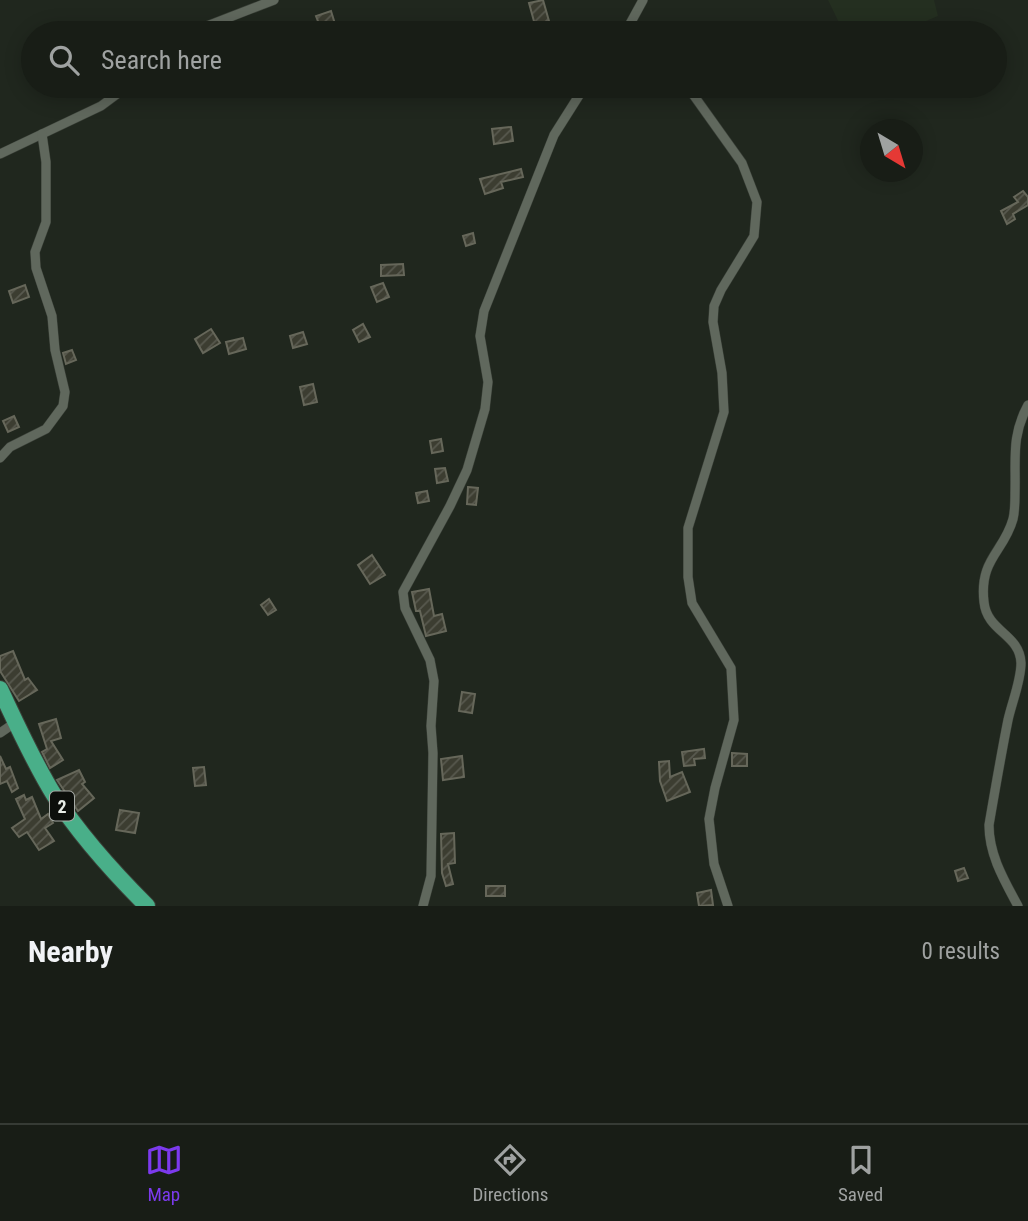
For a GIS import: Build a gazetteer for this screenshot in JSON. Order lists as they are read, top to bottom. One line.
{"streets":{"highway":["2"]},"north":"bottom right","page":{"search":"Search here","heading":["Nearby","0 results"],"nav":["Map","Directions","Saved"]}}
